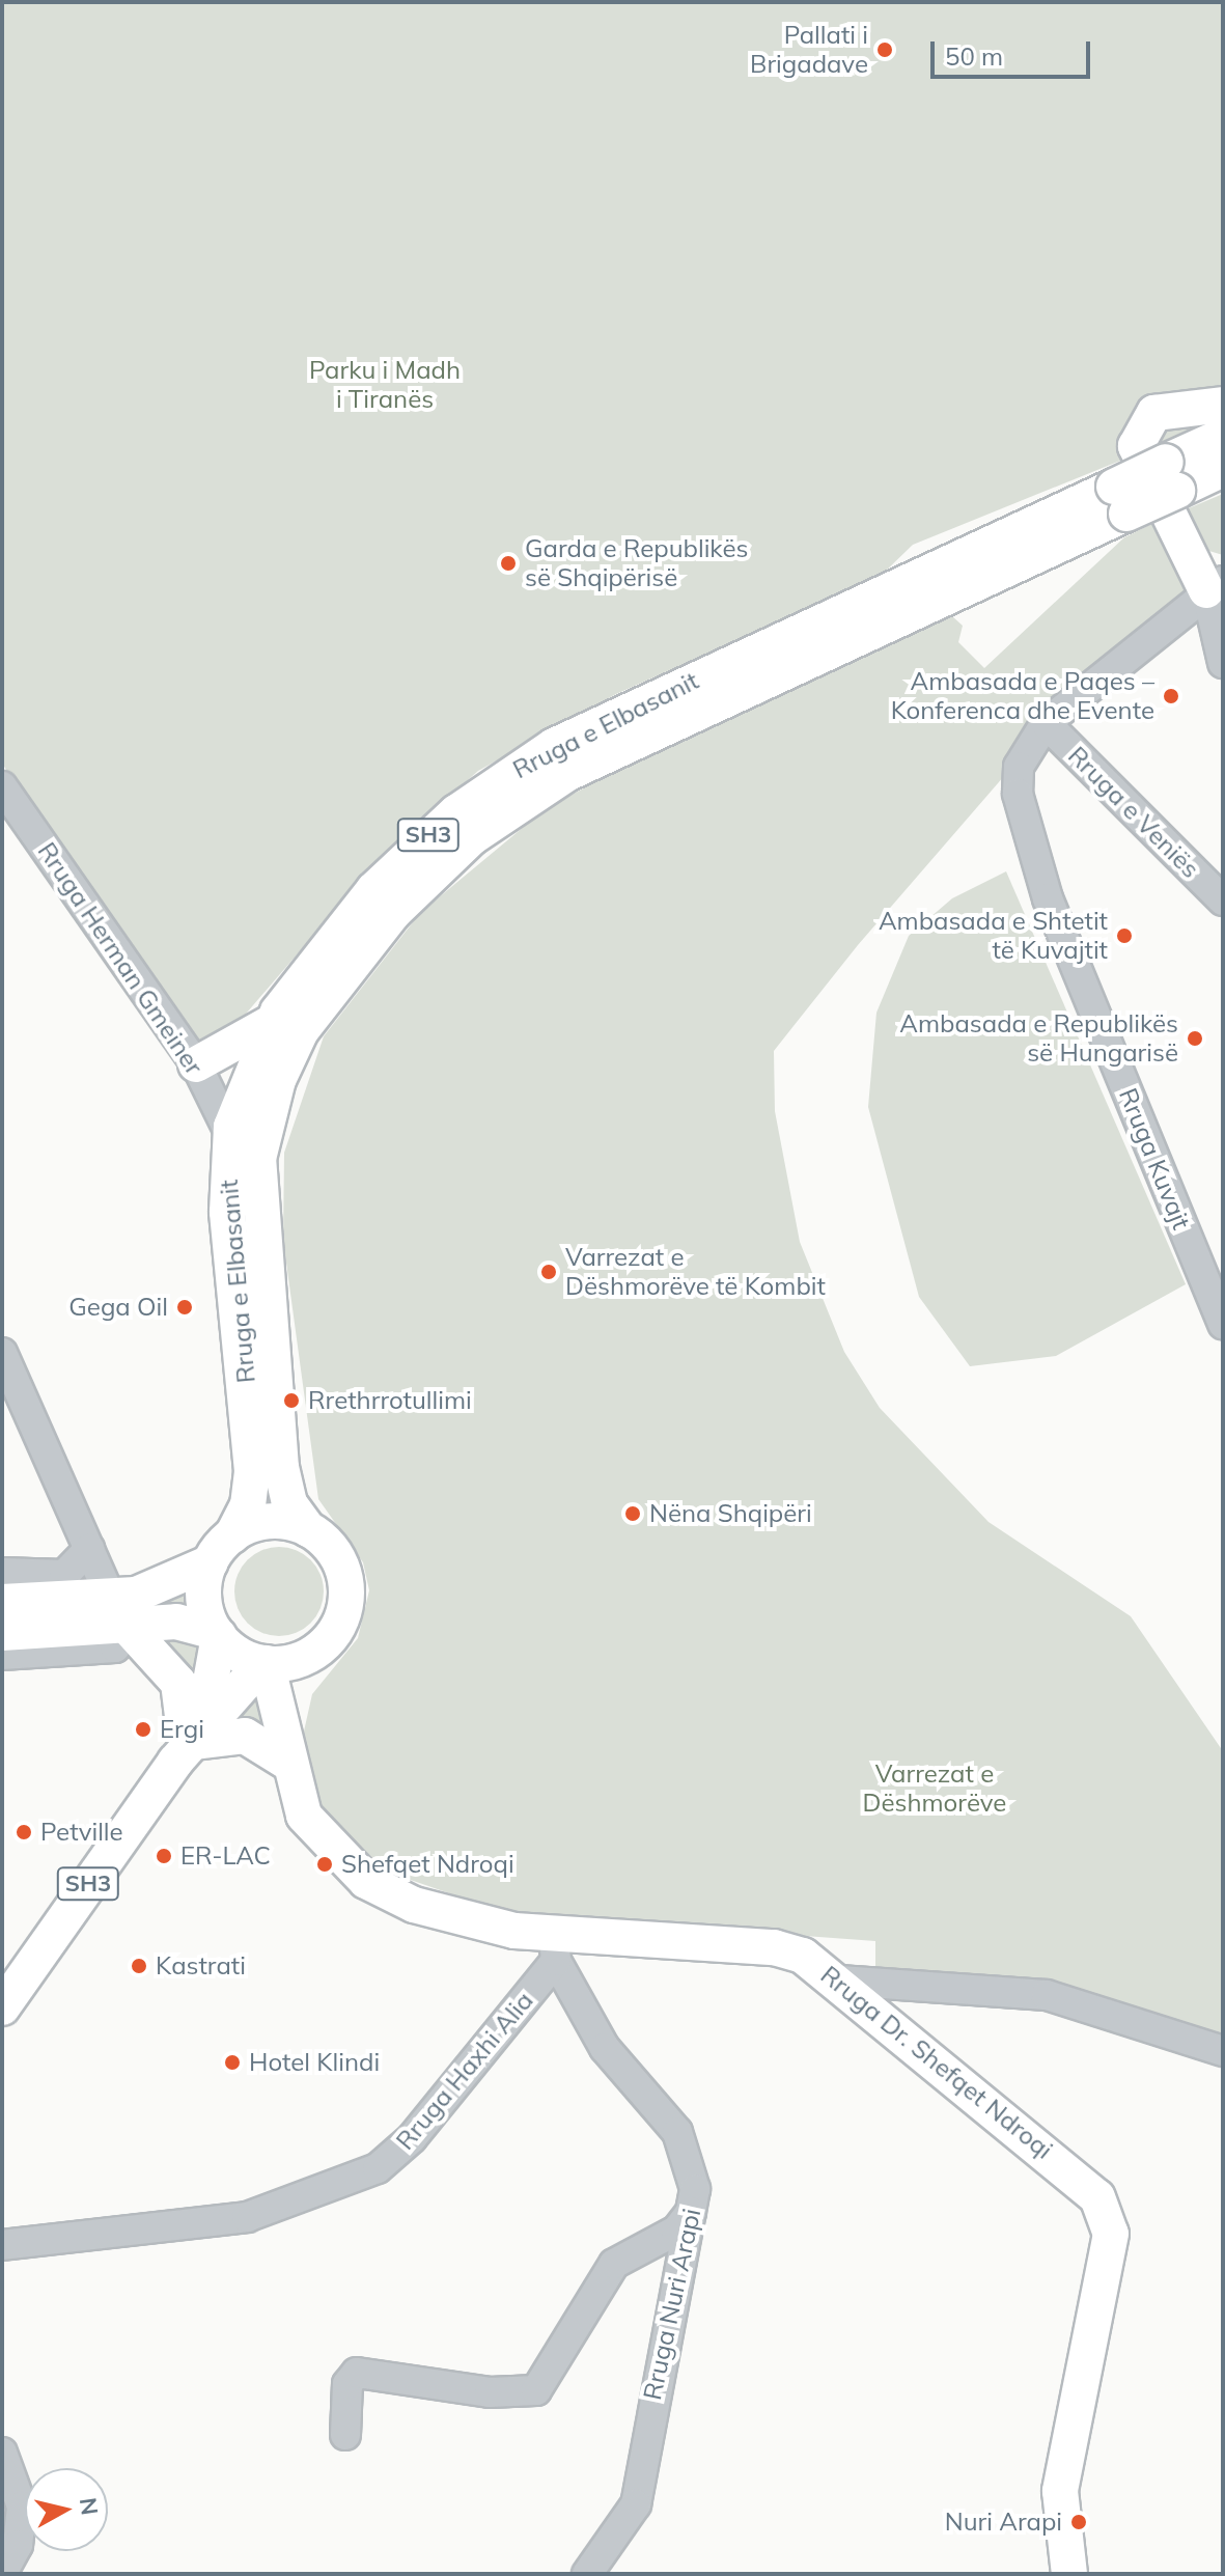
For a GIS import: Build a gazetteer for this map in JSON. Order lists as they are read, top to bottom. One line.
{"streets":{"main road":["Rruga e Elbasanit","SH3","Rruga Dr. Shefqet Ndroqi"],"street":["Rruga e Veniës","Rruga Herman Gmeiner","Rruga Kuvajt","Rruga Haxhi Alia","Rruga Nuri Arapi"]},"crossings":[["Rruga e Elbasanit","SH3"],["Rruga e Elbasanit","Rruga Herman Gmeiner"],["Rruga e Elbasanit","Rruga Dr. Shefqet Ndroqi"],["Rruga e Veniës","Rruga Kuvajt"],["SH3","Rruga Dr. Shefqet Ndroqi"],["Rruga Dr. Shefqet Ndroqi","Rruga Haxhi Alia"],["Rruga Dr. Shefqet Ndroqi","Rruga Nuri Arapi"],["Rruga Haxhi Alia","Rruga Nuri Arapi"]],"parks":["Parku i Madh i Tiranës","Varrezat e Dëshmorëve"],"places":["Pallati i Brigadave","Garda e Republikës së Shqipërisë","Ambasada e Paqes – Konferenca dhe Evente","Ambasada e Shtetit të Kuvajtit","Ambasada e Republikës së Hungarisë","Varrezat e Dëshmorëve të Kombit","Gega Oil","Rrethrrotullimi","Nëna Shqipëri","Ergi","Petville","ER-LAC","Shefqet Ndroqi","Kastrati","Hotel Klindi","Nuri Arapi"],"scale_bar":"50 m","north":"right"}
